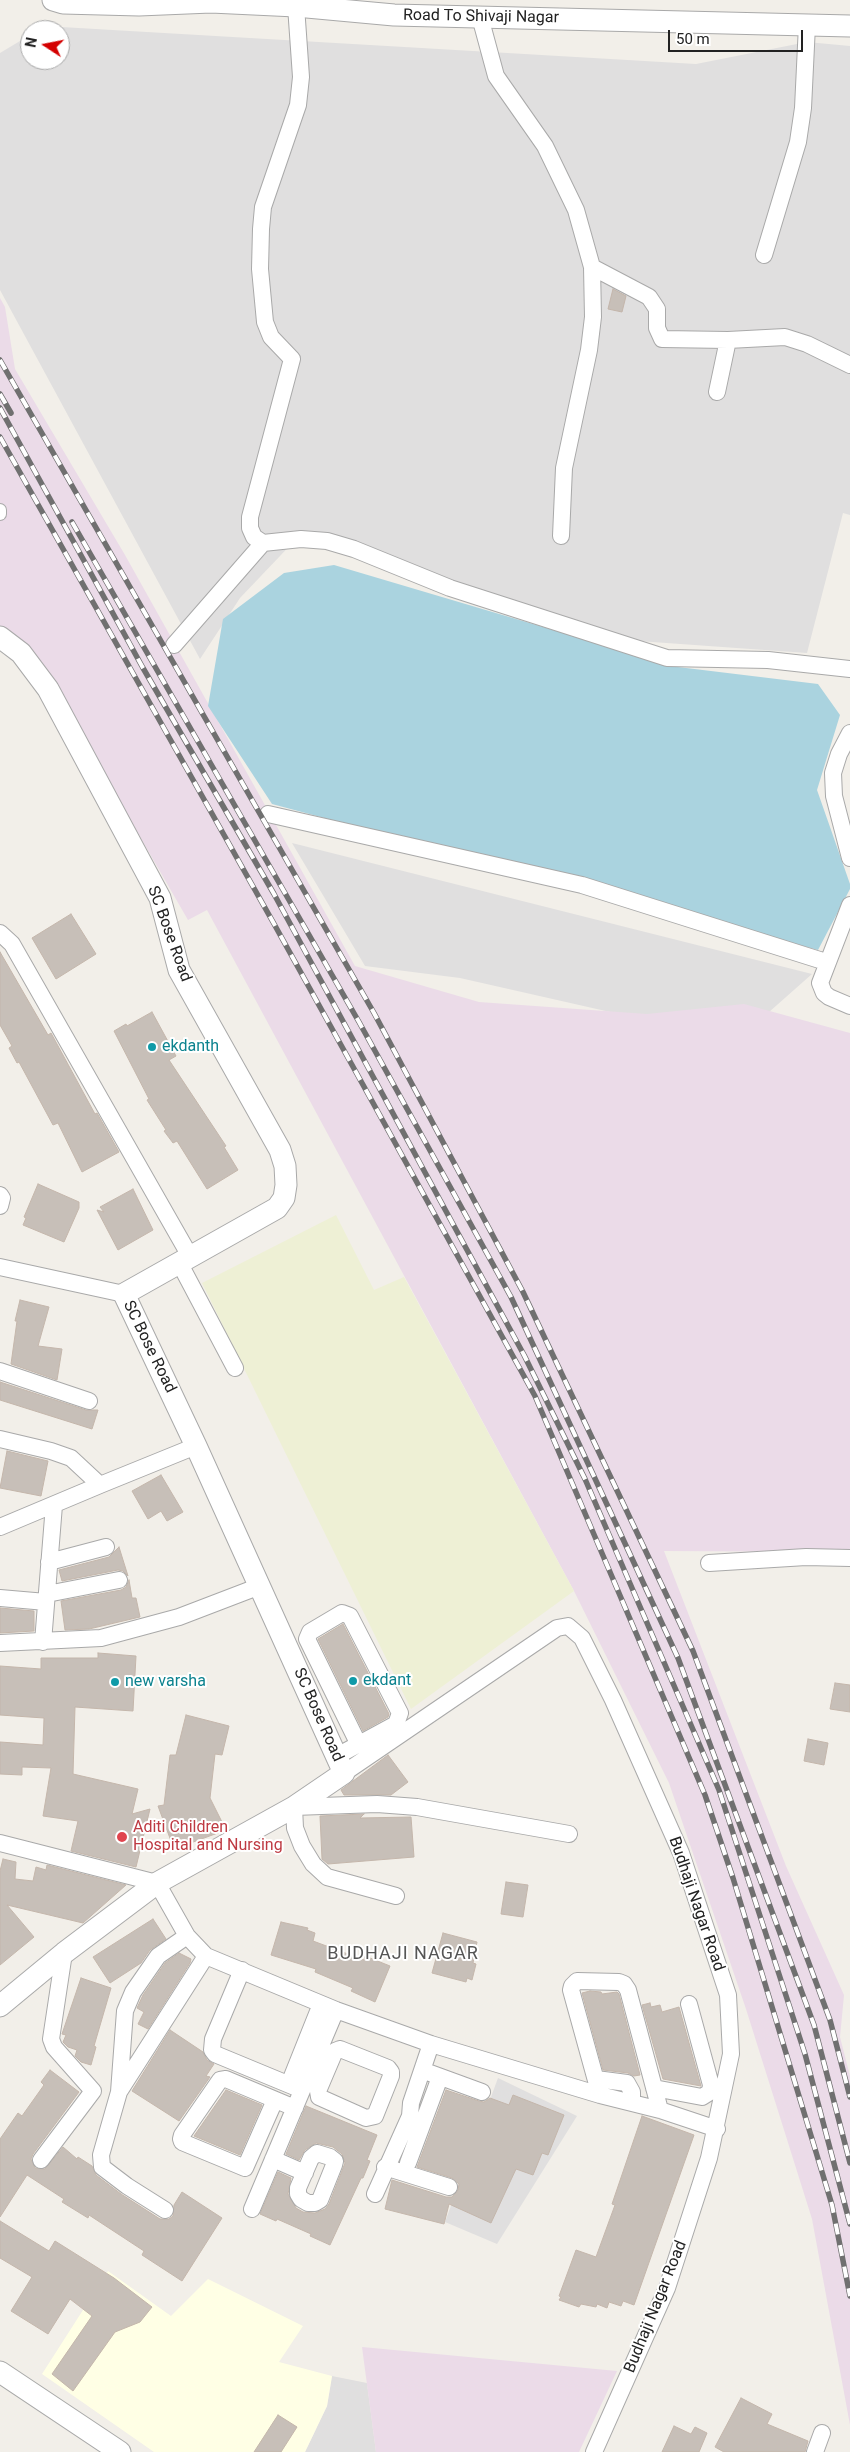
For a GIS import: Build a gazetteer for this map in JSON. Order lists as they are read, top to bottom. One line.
{"streets":{"street":["Road To Shivaji Nagar","SC Bose Road","Budhaji Nagar Road"]},"crossings":[["SC Bose Road","Budhaji Nagar Road"]],"districts":["BUDHAJI NAGAR"],"places":["ekdanth","ekdant","new varsha","Aditi Children Hospital and Nursing"],"scale_bar":"50 m","north":"left"}
